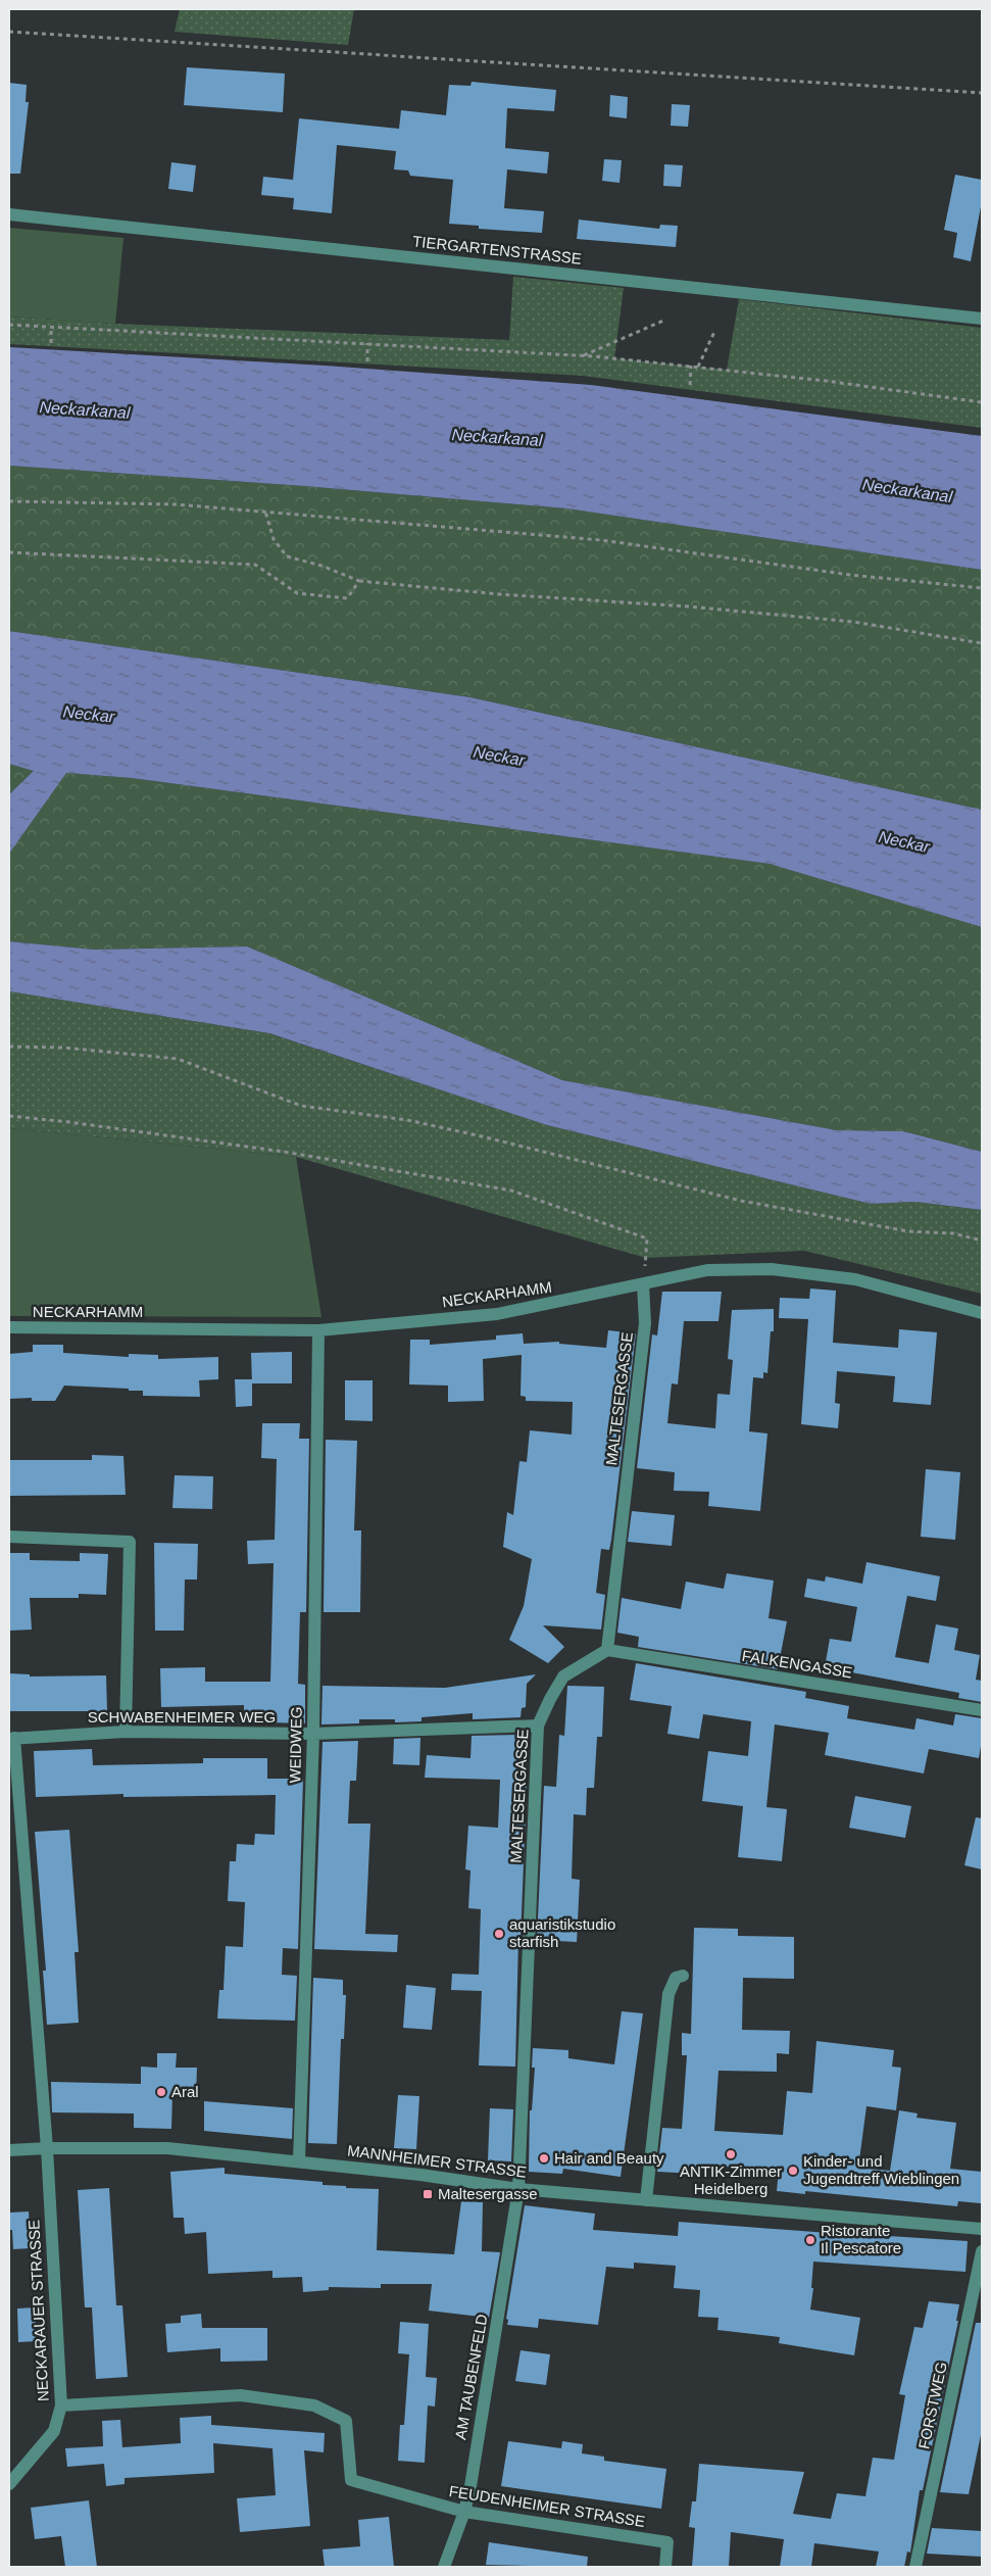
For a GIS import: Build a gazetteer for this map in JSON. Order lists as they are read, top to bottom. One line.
{"streets":{"street":["TIERGARTENSTRASSE","NECKARHAMM","MALTESERGASSE","FALKENGASSE","SCHWABENHEIMER WEG","WEIDWEG","MANNHEIMER STRASSE","NECKARAUER STRASSE","AM TAUBENFELD","FORSTWEG","FEUDENHEIMER STRASSE"]},"crossings":[["NECKARHAMM","MALTESERGASSE"],["NECKARHAMM","WEIDWEG"],["MALTESERGASSE","FALKENGASSE"],["MALTESERGASSE","SCHWABENHEIMER WEG"],["MALTESERGASSE","MANNHEIMER STRASSE"],["MALTESERGASSE","AM TAUBENFELD"],["SCHWABENHEIMER WEG","WEIDWEG"],["SCHWABENHEIMER WEG","NECKARAUER STRASSE"],["WEIDWEG","MANNHEIMER STRASSE"],["MANNHEIMER STRASSE","NECKARAUER STRASSE"],["MANNHEIMER STRASSE","AM TAUBENFELD"],["NECKARAUER STRASSE","FEUDENHEIMER STRASSE"],["AM TAUBENFELD","FEUDENHEIMER STRASSE"]],"water":["Neckarkanal","Neckar"],"places":{"other":["aquaristikstudio starfish","Aral","ANTIK-Zimmer Heidelberg","Hair and Beauty","Kinder- und Jugendtreff Wieblingen","Ristorante Il Pescatore"],"transit":["Maltesergasse"]}}
